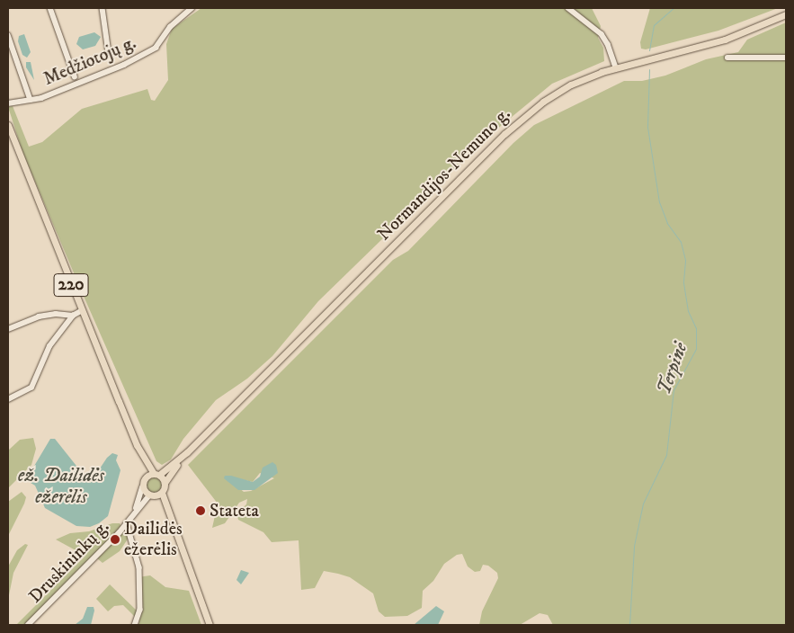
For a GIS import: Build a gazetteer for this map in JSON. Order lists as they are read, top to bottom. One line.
{"streets":{"main road":["Normandijos-Nemuno g.","220"],"street":["Medžiotojų g.","Druskininkų g."]},"crossings":[["Normandijos-Nemuno g.","220"],["Normandijos-Nemuno g.","Druskininkų g."],["220","Druskininkų g."]],"water":["Terpinė","ež. Dailidės ežerėlis"],"places":["Stateta","Dailidės ežerėlis"]}
